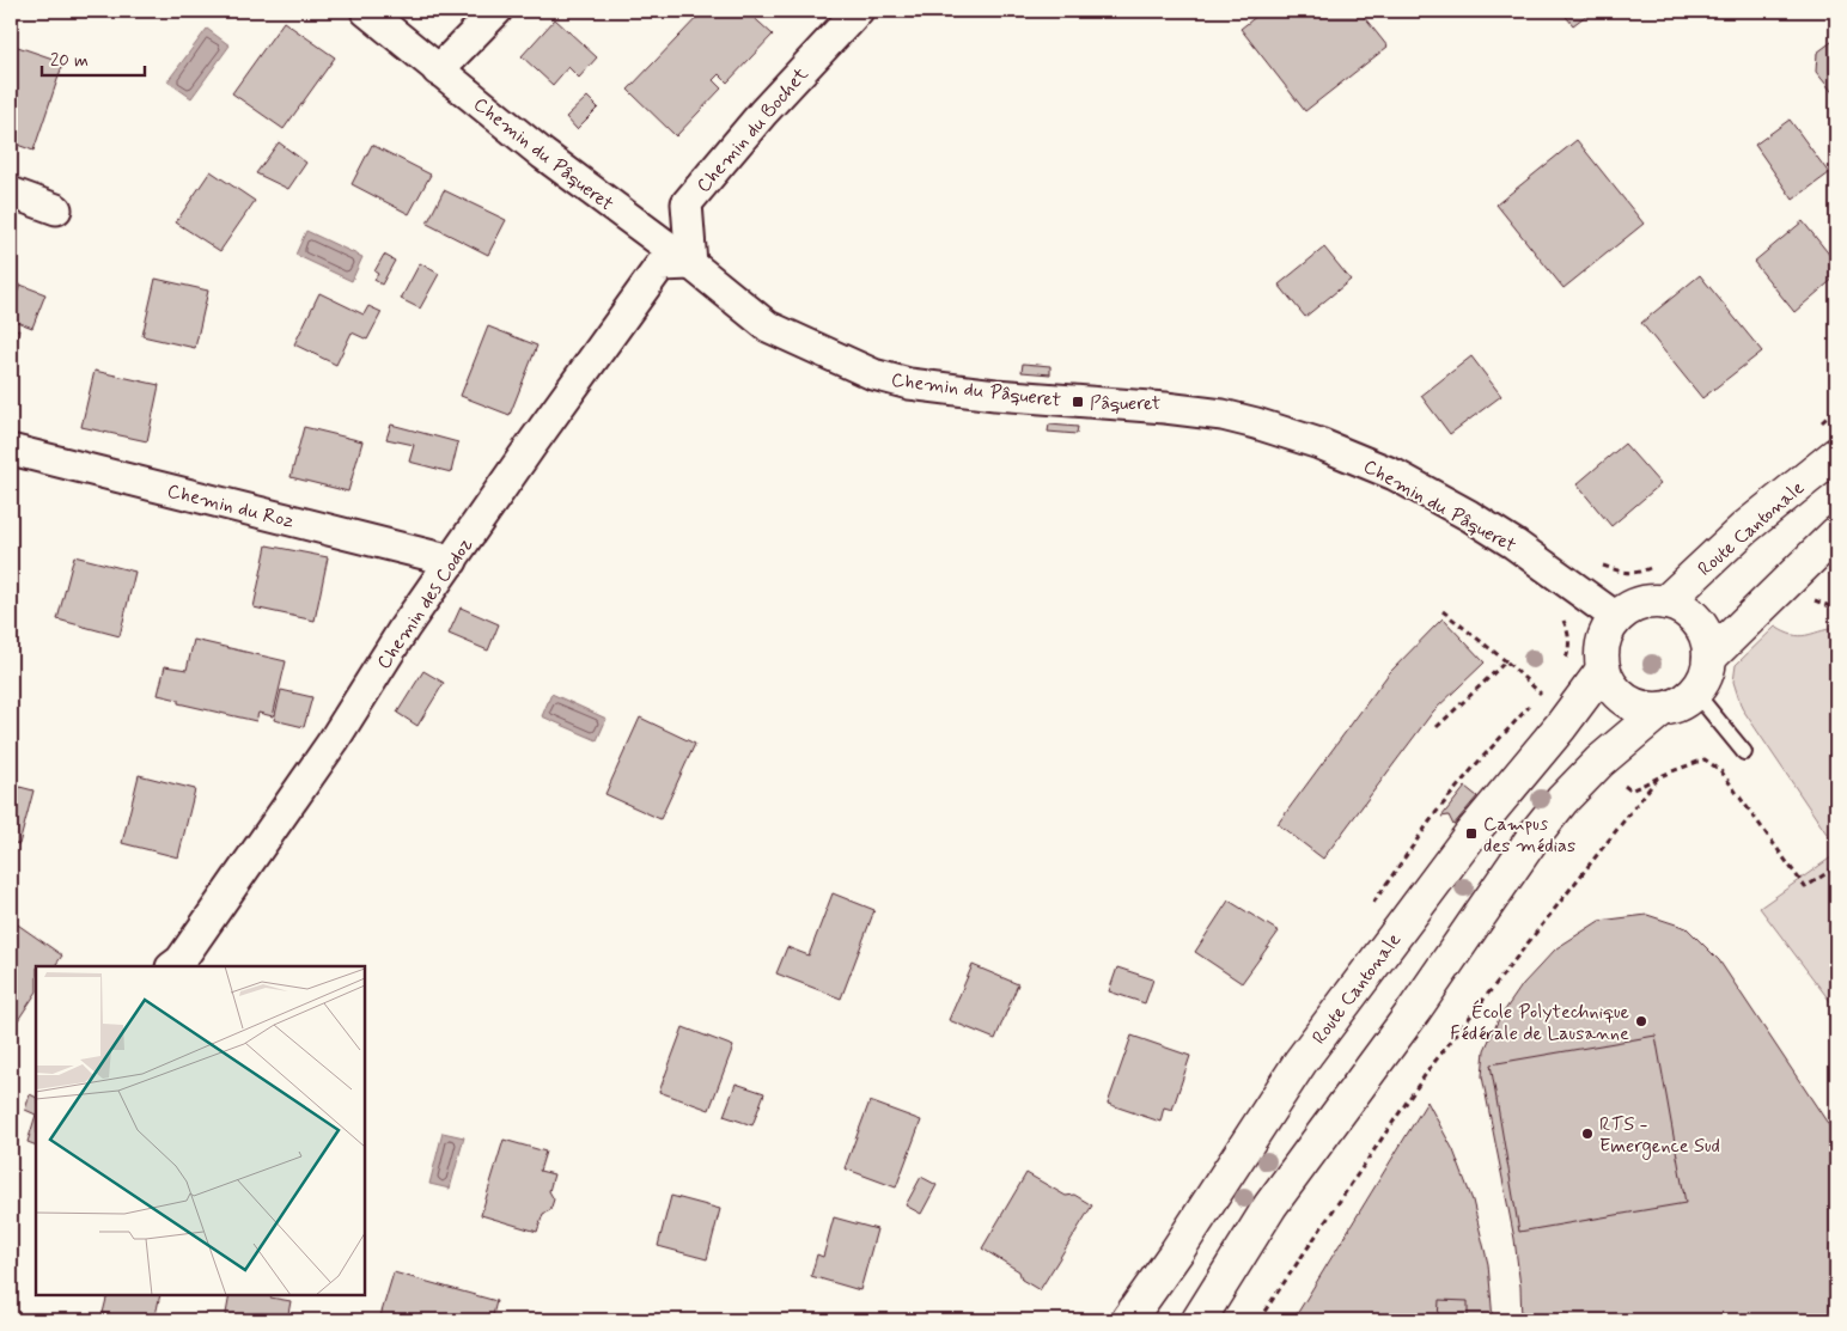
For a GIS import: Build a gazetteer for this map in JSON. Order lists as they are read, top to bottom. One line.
{"streets":{"main road":["Route Cantonale"],"street":["Chemin du Bochet","Chemin du Pâqueret","Chemin du Roz","Chemin des Codoz"]},"crossings":[["Chemin du Bochet","Chemin du Pâqueret"],["Chemin du Bochet","Chemin des Codoz"],["Chemin du Pâqueret","Route Cantonale"],["Chemin du Pâqueret","Chemin des Codoz"],["Chemin du Roz","Chemin des Codoz"]],"places":{"transit":["Pâqueret","Campus des médias"],"other":["École Polytechnique Fédérale de Lausanne","RTS - Emergence Sud"]},"scale_bar":"20 m"}
